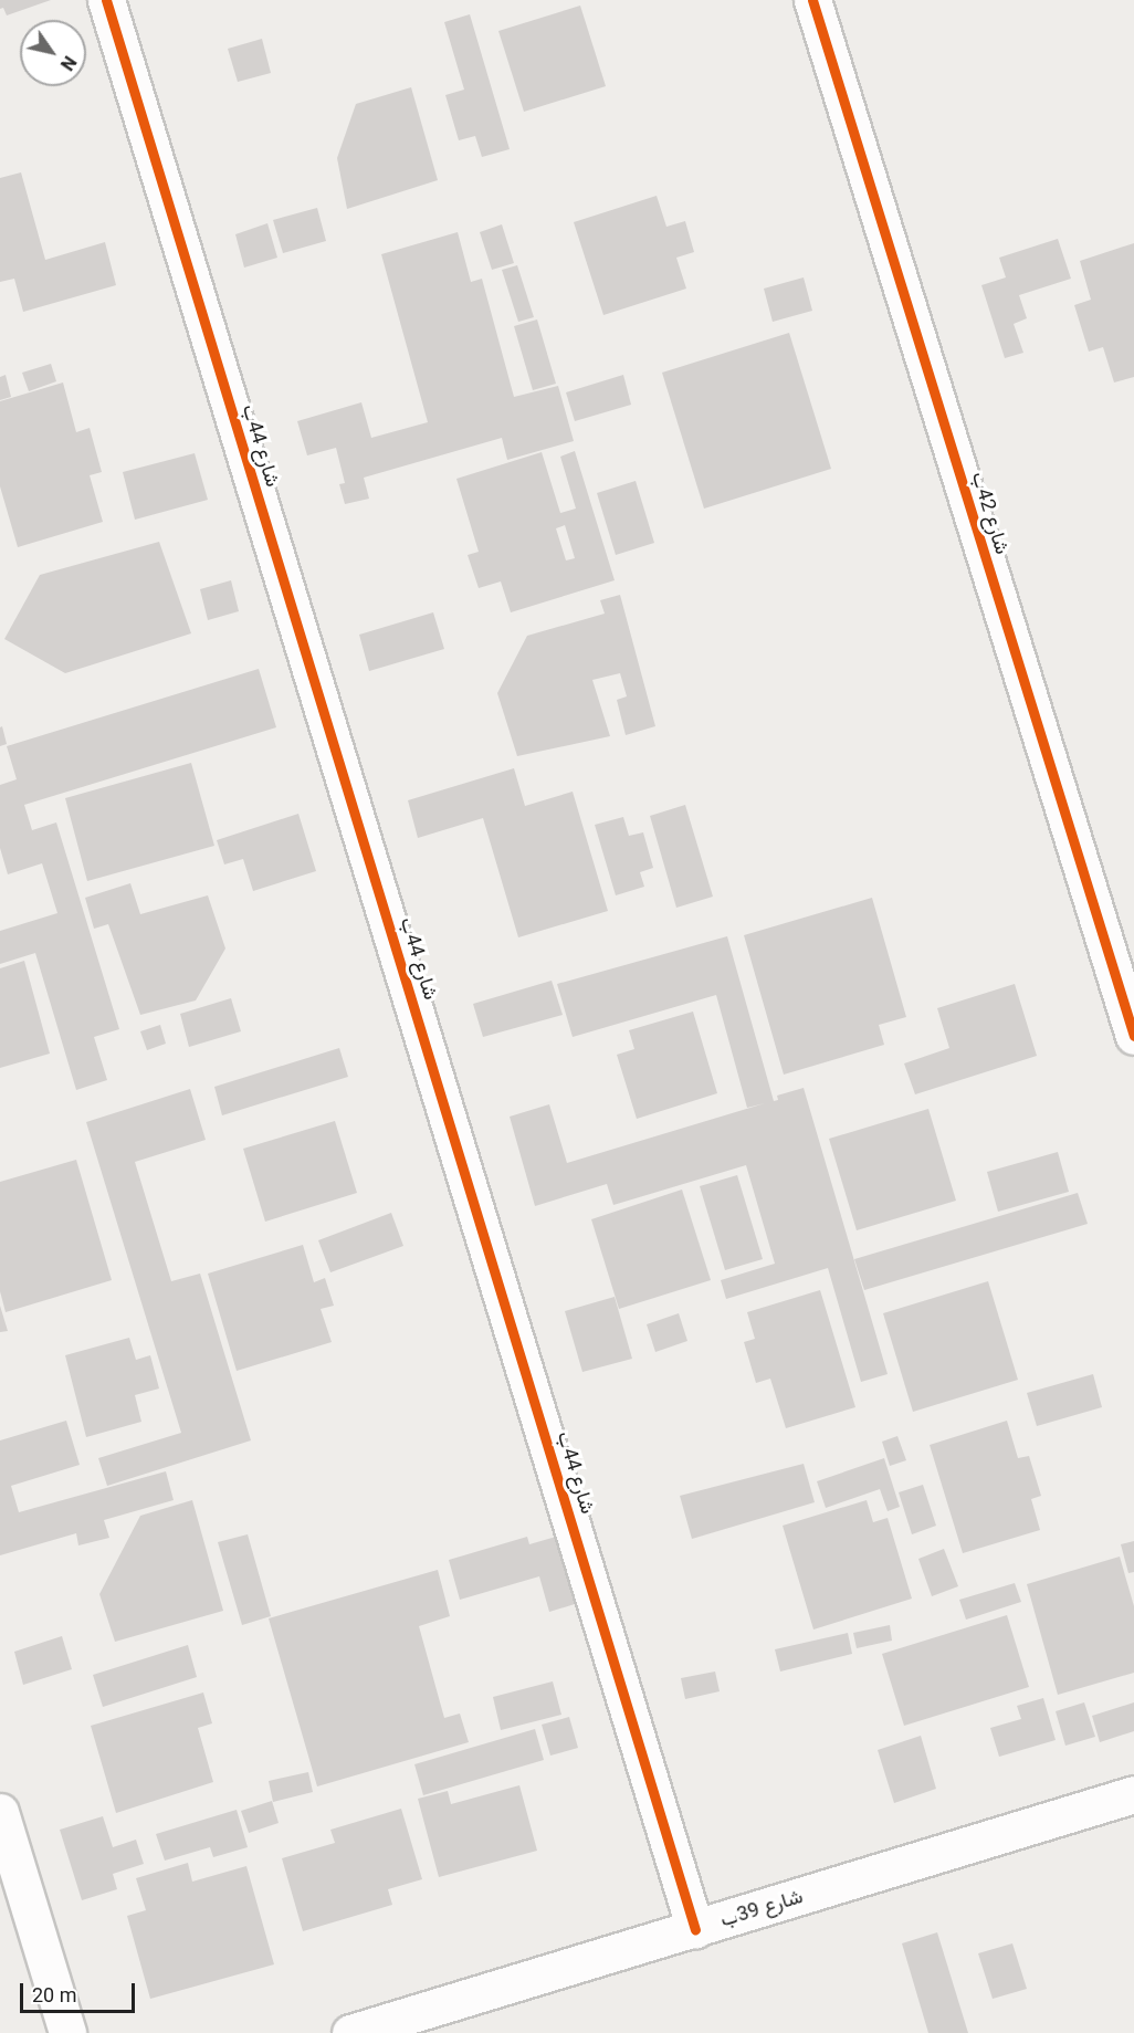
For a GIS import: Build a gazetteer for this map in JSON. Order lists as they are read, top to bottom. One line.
{"streets":{"street":["شارع 44ب","شارع 42ب","شارع 39ب"]},"crossings":[["شارع 44ب","شارع 39ب"]],"scale_bar":"20 m","north":"bottom right"}
